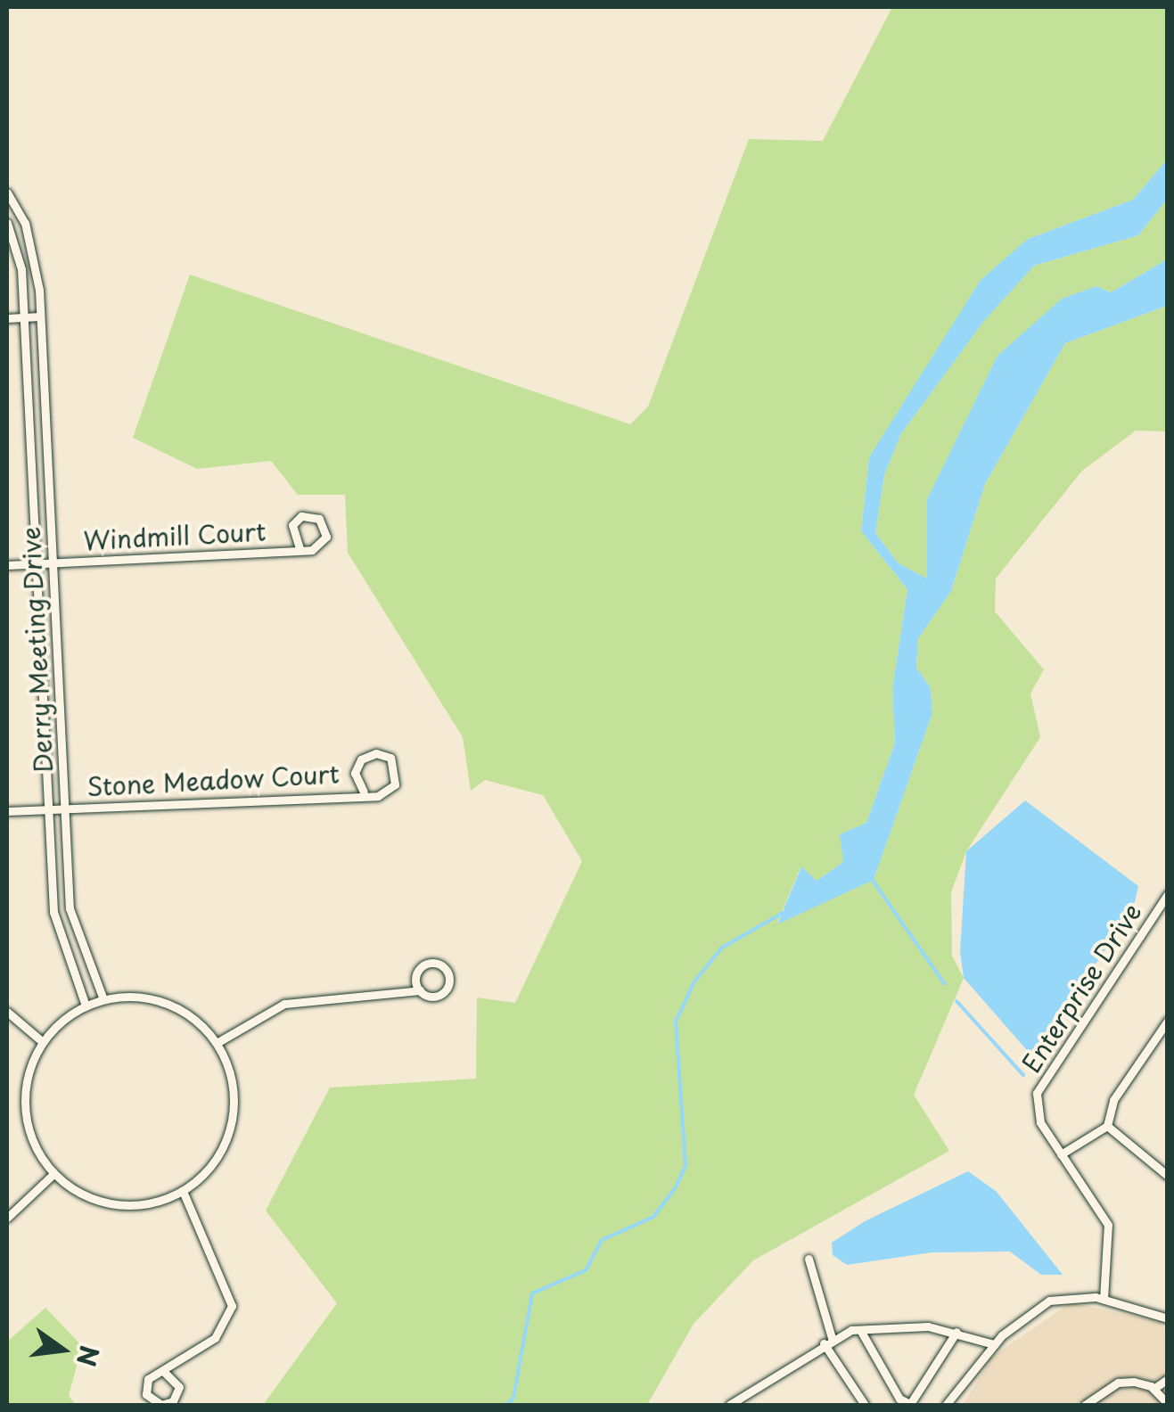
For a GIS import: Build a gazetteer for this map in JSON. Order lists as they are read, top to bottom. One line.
{"streets":{"street":["Windmill Court","Derry Meeting Drive","Stone Meadow Court","Enterprise Drive"]},"crossings":[["Windmill Court","Derry Meeting Drive"],["Derry Meeting Drive","Stone Meadow Court"]],"north":"right"}
